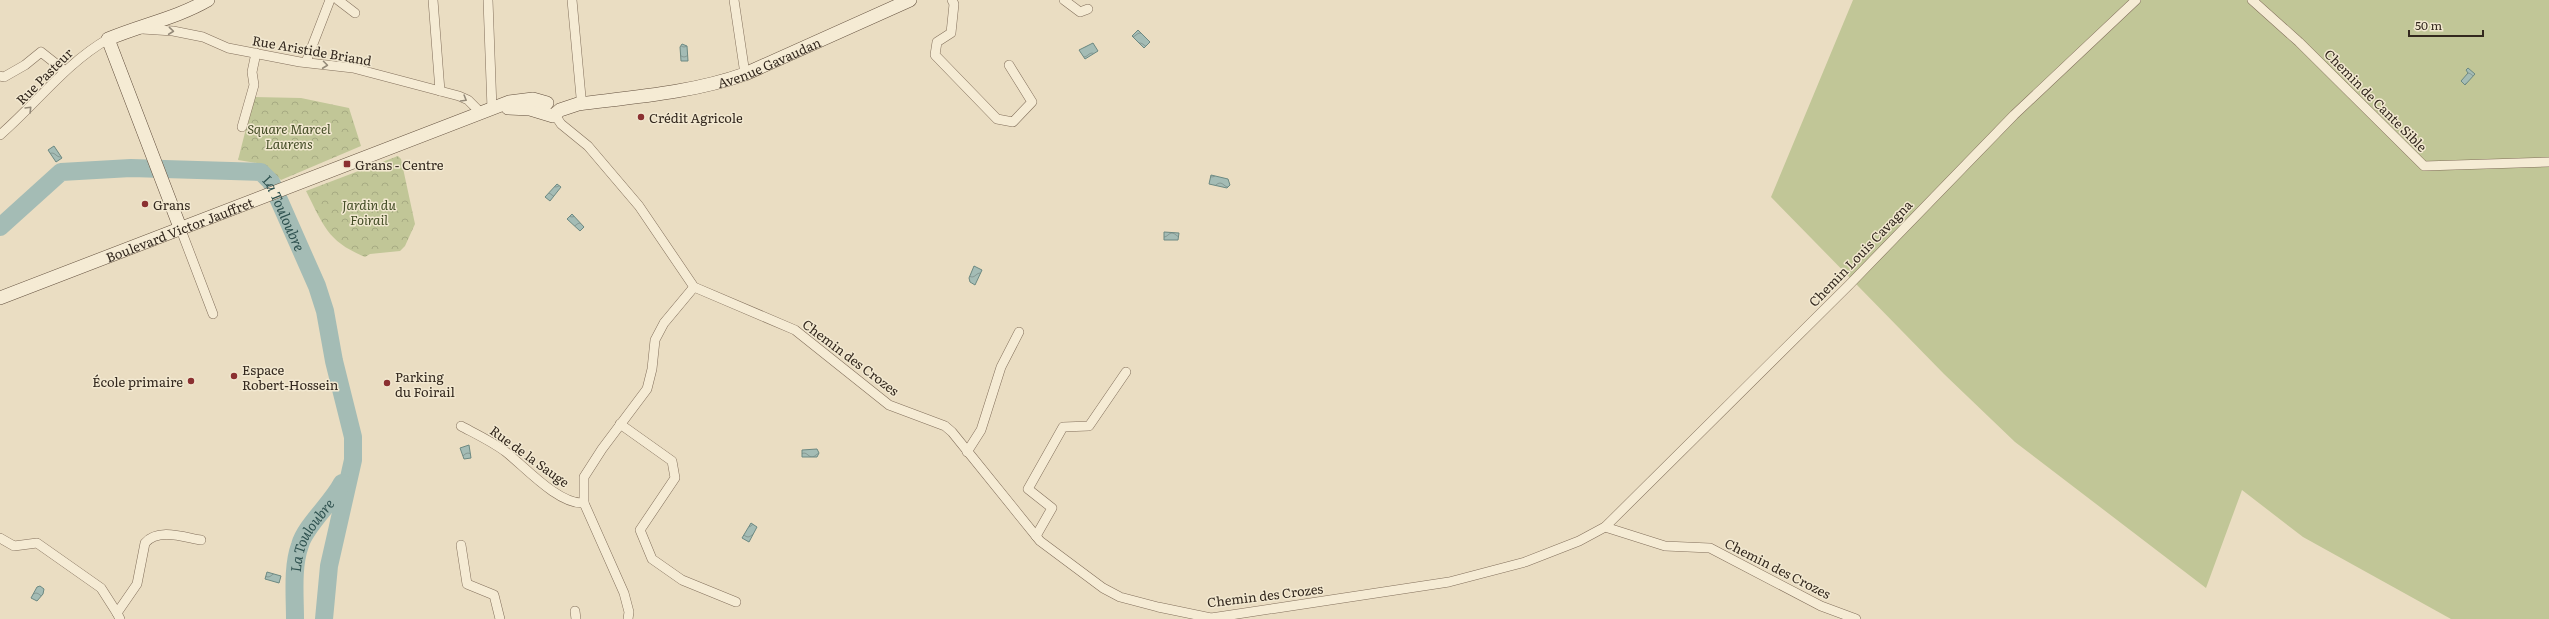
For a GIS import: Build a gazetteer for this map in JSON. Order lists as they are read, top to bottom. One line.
{"streets":{"street":["Rue Aristide Briand","Avenue Gavaudan","Rue Pasteur","Chemin de Cante Sible","Boulevard Victor Jauffret","Chemin Louis Cavagna","Chemin des Crozes","Rue de la Sauge"]},"crossings":[["Rue Aristide Briand","Boulevard Victor Jauffret"],["Avenue Gavaudan","Boulevard Victor Jauffret"],["Chemin Louis Cavagna","Chemin des Crozes"]],"one_way":["Rue Aristide Briand","Rue Pasteur"],"water":["La Touloubre"],"parks":["Square Marcel Laurens","Jardin du Foirail"],"places":{"other":["Crédit Agricole","Grans","Espace Robert-Hossein","École primaire","Parking du Foirail"],"transit":["Grans - Centre"]},"scale_bar":"50 m"}
